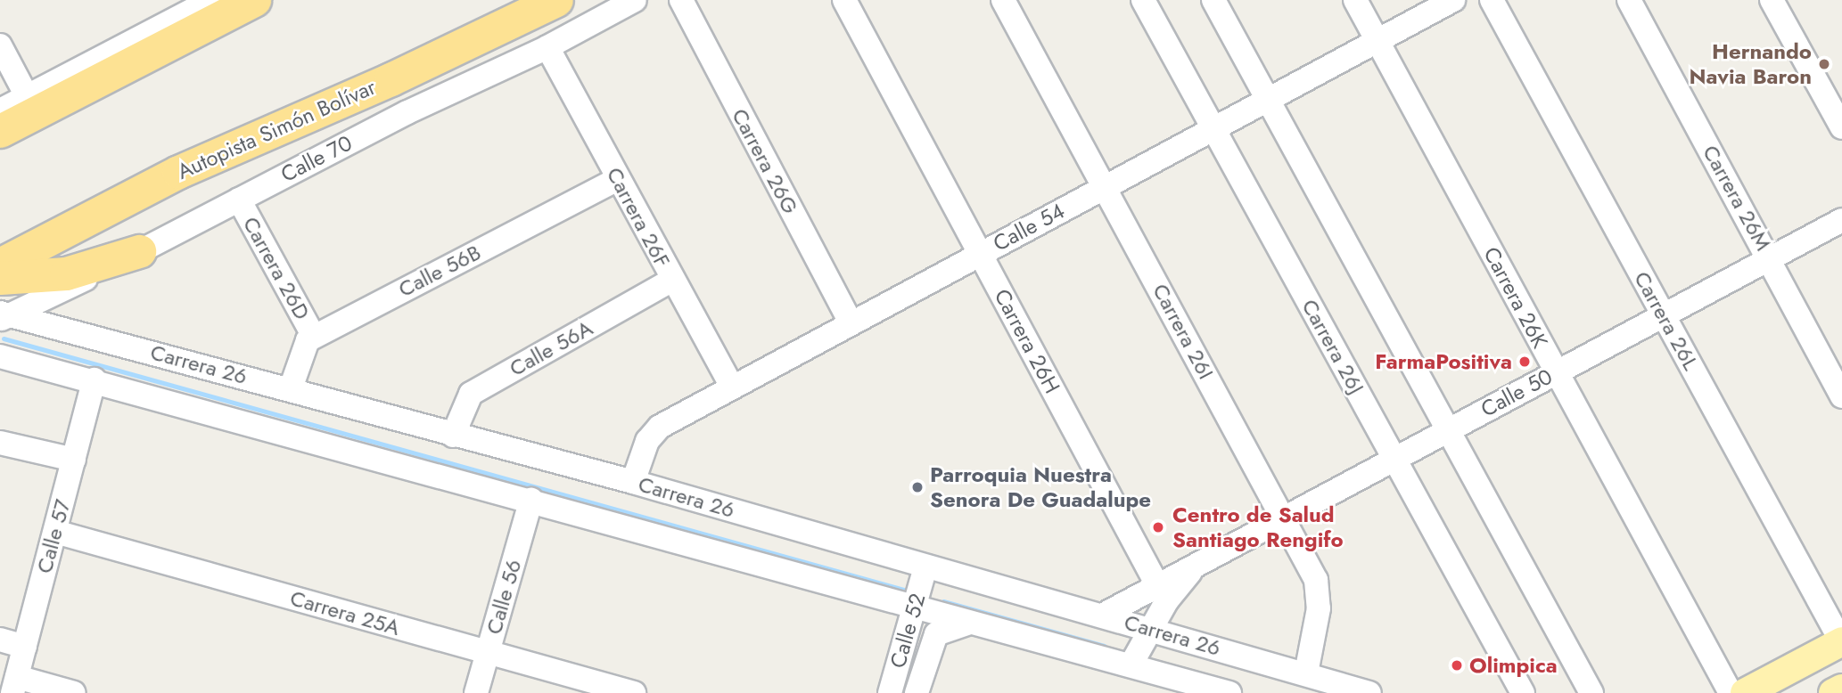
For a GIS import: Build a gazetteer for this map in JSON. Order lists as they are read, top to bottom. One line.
{"streets":{"highway":["Autopista Simón Bolívar"],"street":["Calle 70","Carrera 26G","Carrera 26M","Carrera 26F","Calle 54","Carrera 26D","Calle 56B","Carrera 26K","Carrera 26L","Carrera 26I","Carrera 26H","Carrera 26J","Calle 56A","Carrera 26","Calle 50","Calle 57","Calle 56","Carrera 25A","Calle 52"]},"crossings":[["Calle 70","Carrera 26F"],["Calle 70","Carrera 26D"],["Calle 70","Carrera 26"],["Carrera 26G","Calle 54"],["Carrera 26M","Calle 50"],["Carrera 26F","Calle 54"],["Carrera 26F","Calle 56B"],["Carrera 26F","Calle 56A"],["Calle 54","Carrera 26K"],["Calle 54","Carrera 26I"],["Calle 54","Carrera 26H"],["Calle 54","Carrera 26J"],["Calle 54","Carrera 26"],["Carrera 26D","Calle 56B"],["Carrera 26K","Calle 50"],["Carrera 26L","Calle 50"],["Carrera 26I","Carrera 26"],["Carrera 26I","Calle 50"],["Carrera 26H","Calle 50"],["Carrera 26J","Calle 50"],["Calle 56A","Carrera 26"],["Carrera 26","Calle 50"],["Carrera 26","Calle 57"],["Carrera 26","Calle 56"],["Carrera 26","Calle 52"],["Calle 57","Carrera 25A"],["Calle 56","Carrera 25A"]],"places":["Hernando Navia Baron","FarmaPositiva","Parroquia Nuestra Senora De Guadalupe","Centro de Salud Santiago Rengifo","Olimpica"]}
